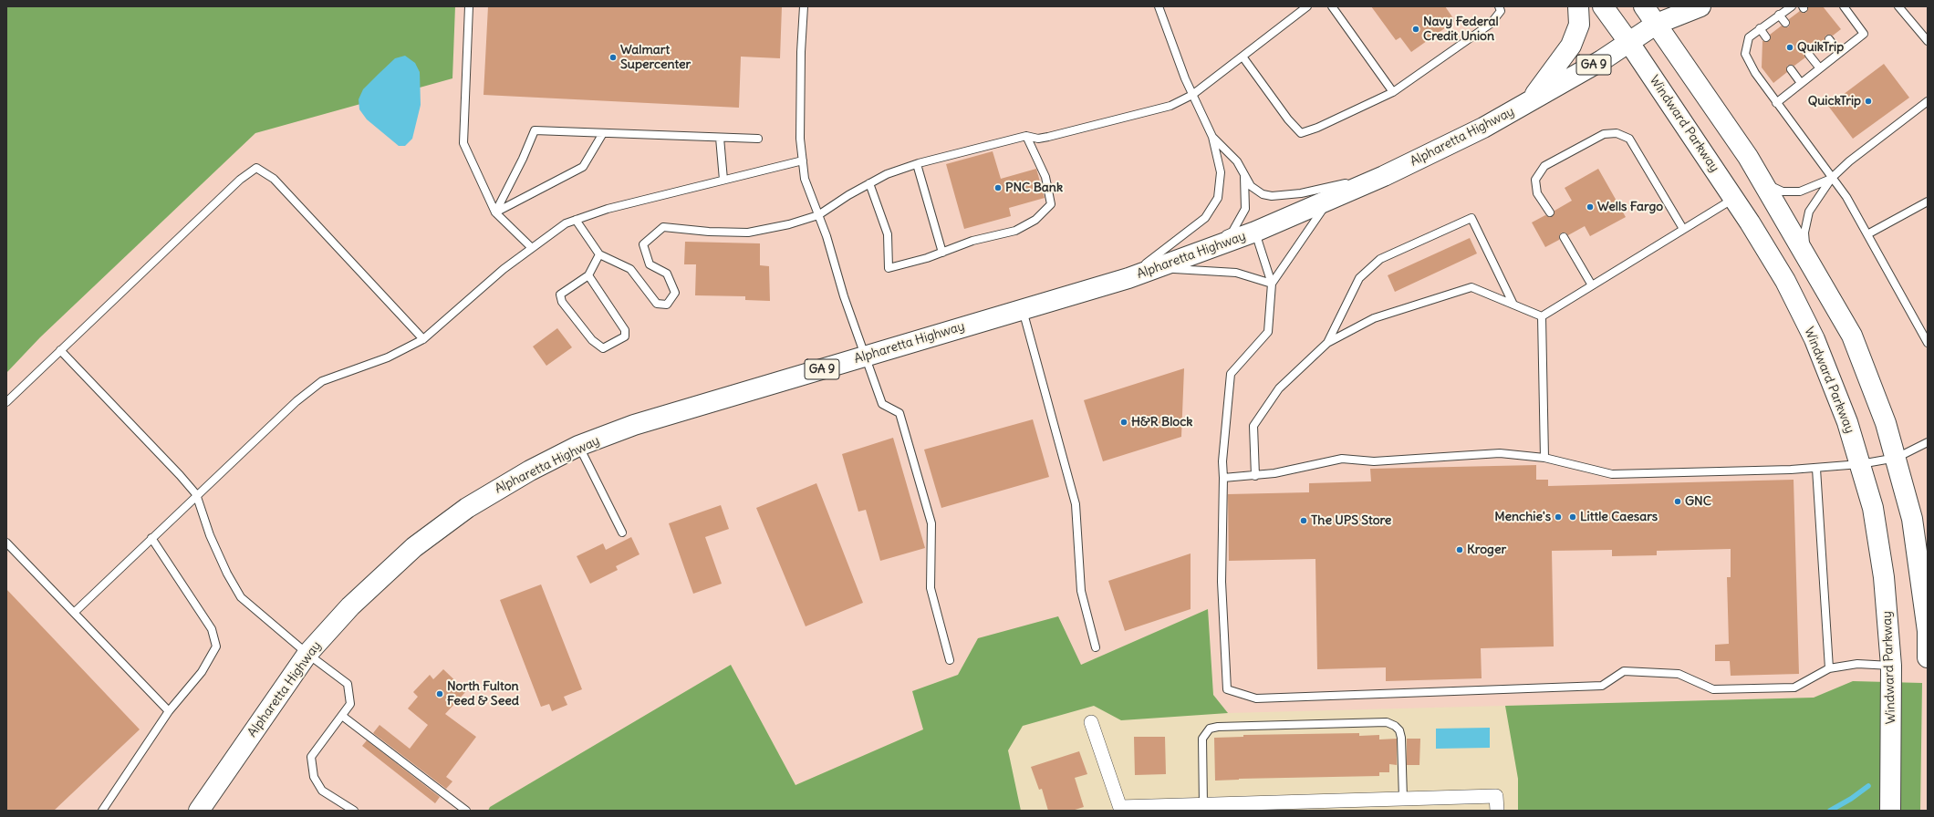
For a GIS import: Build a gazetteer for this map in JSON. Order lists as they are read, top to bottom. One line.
{"streets":{"main road":["GA 9","Windward Parkway","Alpharetta Highway"]},"crossings":[["GA 9","Alpharetta Highway"],["Windward Parkway","Alpharetta Highway"]],"places":["Navy Federal Credit Union","QuikTrip","Walmart Supercenter","QuickTrip","PNC Bank","Wells Fargo","H&R Block","GNC","Menchie's","Little Caesars","The UPS Store","Kroger","North Fulton Feed & Seed"]}
